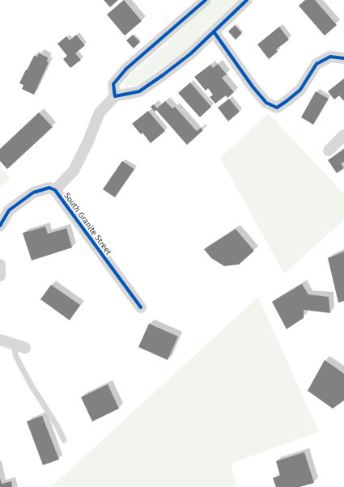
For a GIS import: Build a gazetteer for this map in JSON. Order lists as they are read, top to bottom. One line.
{"streets":{"street":["South Granite Street"]}}
